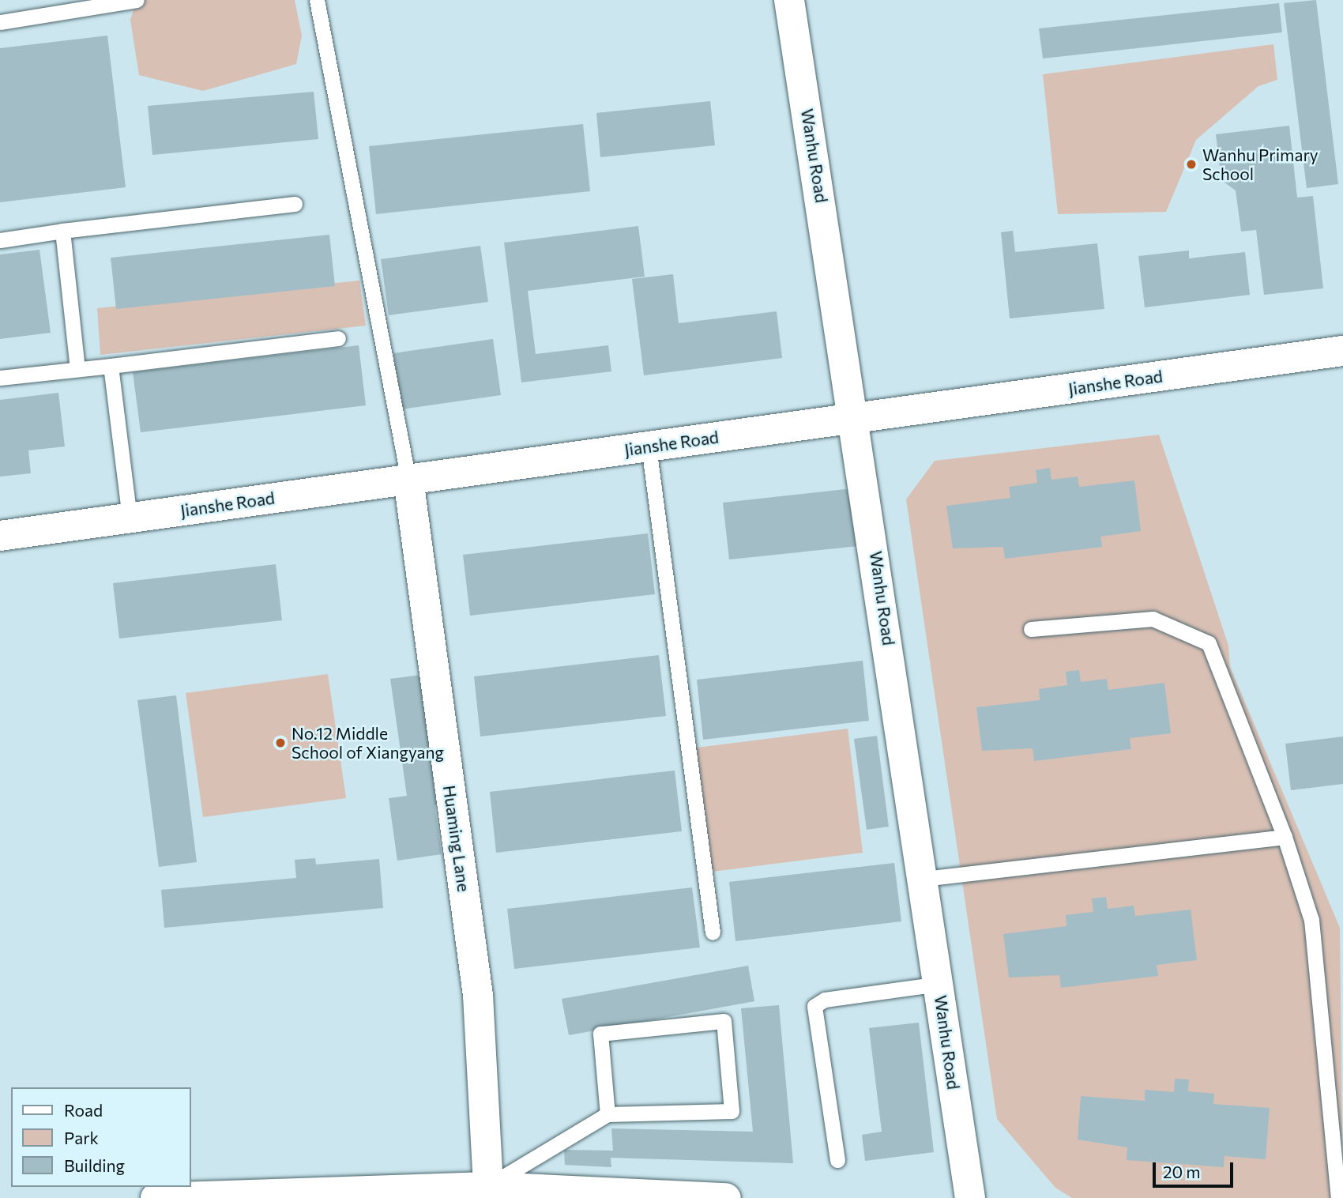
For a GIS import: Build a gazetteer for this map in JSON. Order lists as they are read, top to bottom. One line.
{"streets":{"street":["Wanhu Road","Jianshe Road","Huaming Lane"]},"crossings":[["Wanhu Road","Jianshe Road"],["Jianshe Road","Huaming Lane"]],"places":["Wanhu Primary School","No.12 Middle School of Xiangyang"],"legend":["Road","Park","Building"],"scale_bar":"20 m"}
